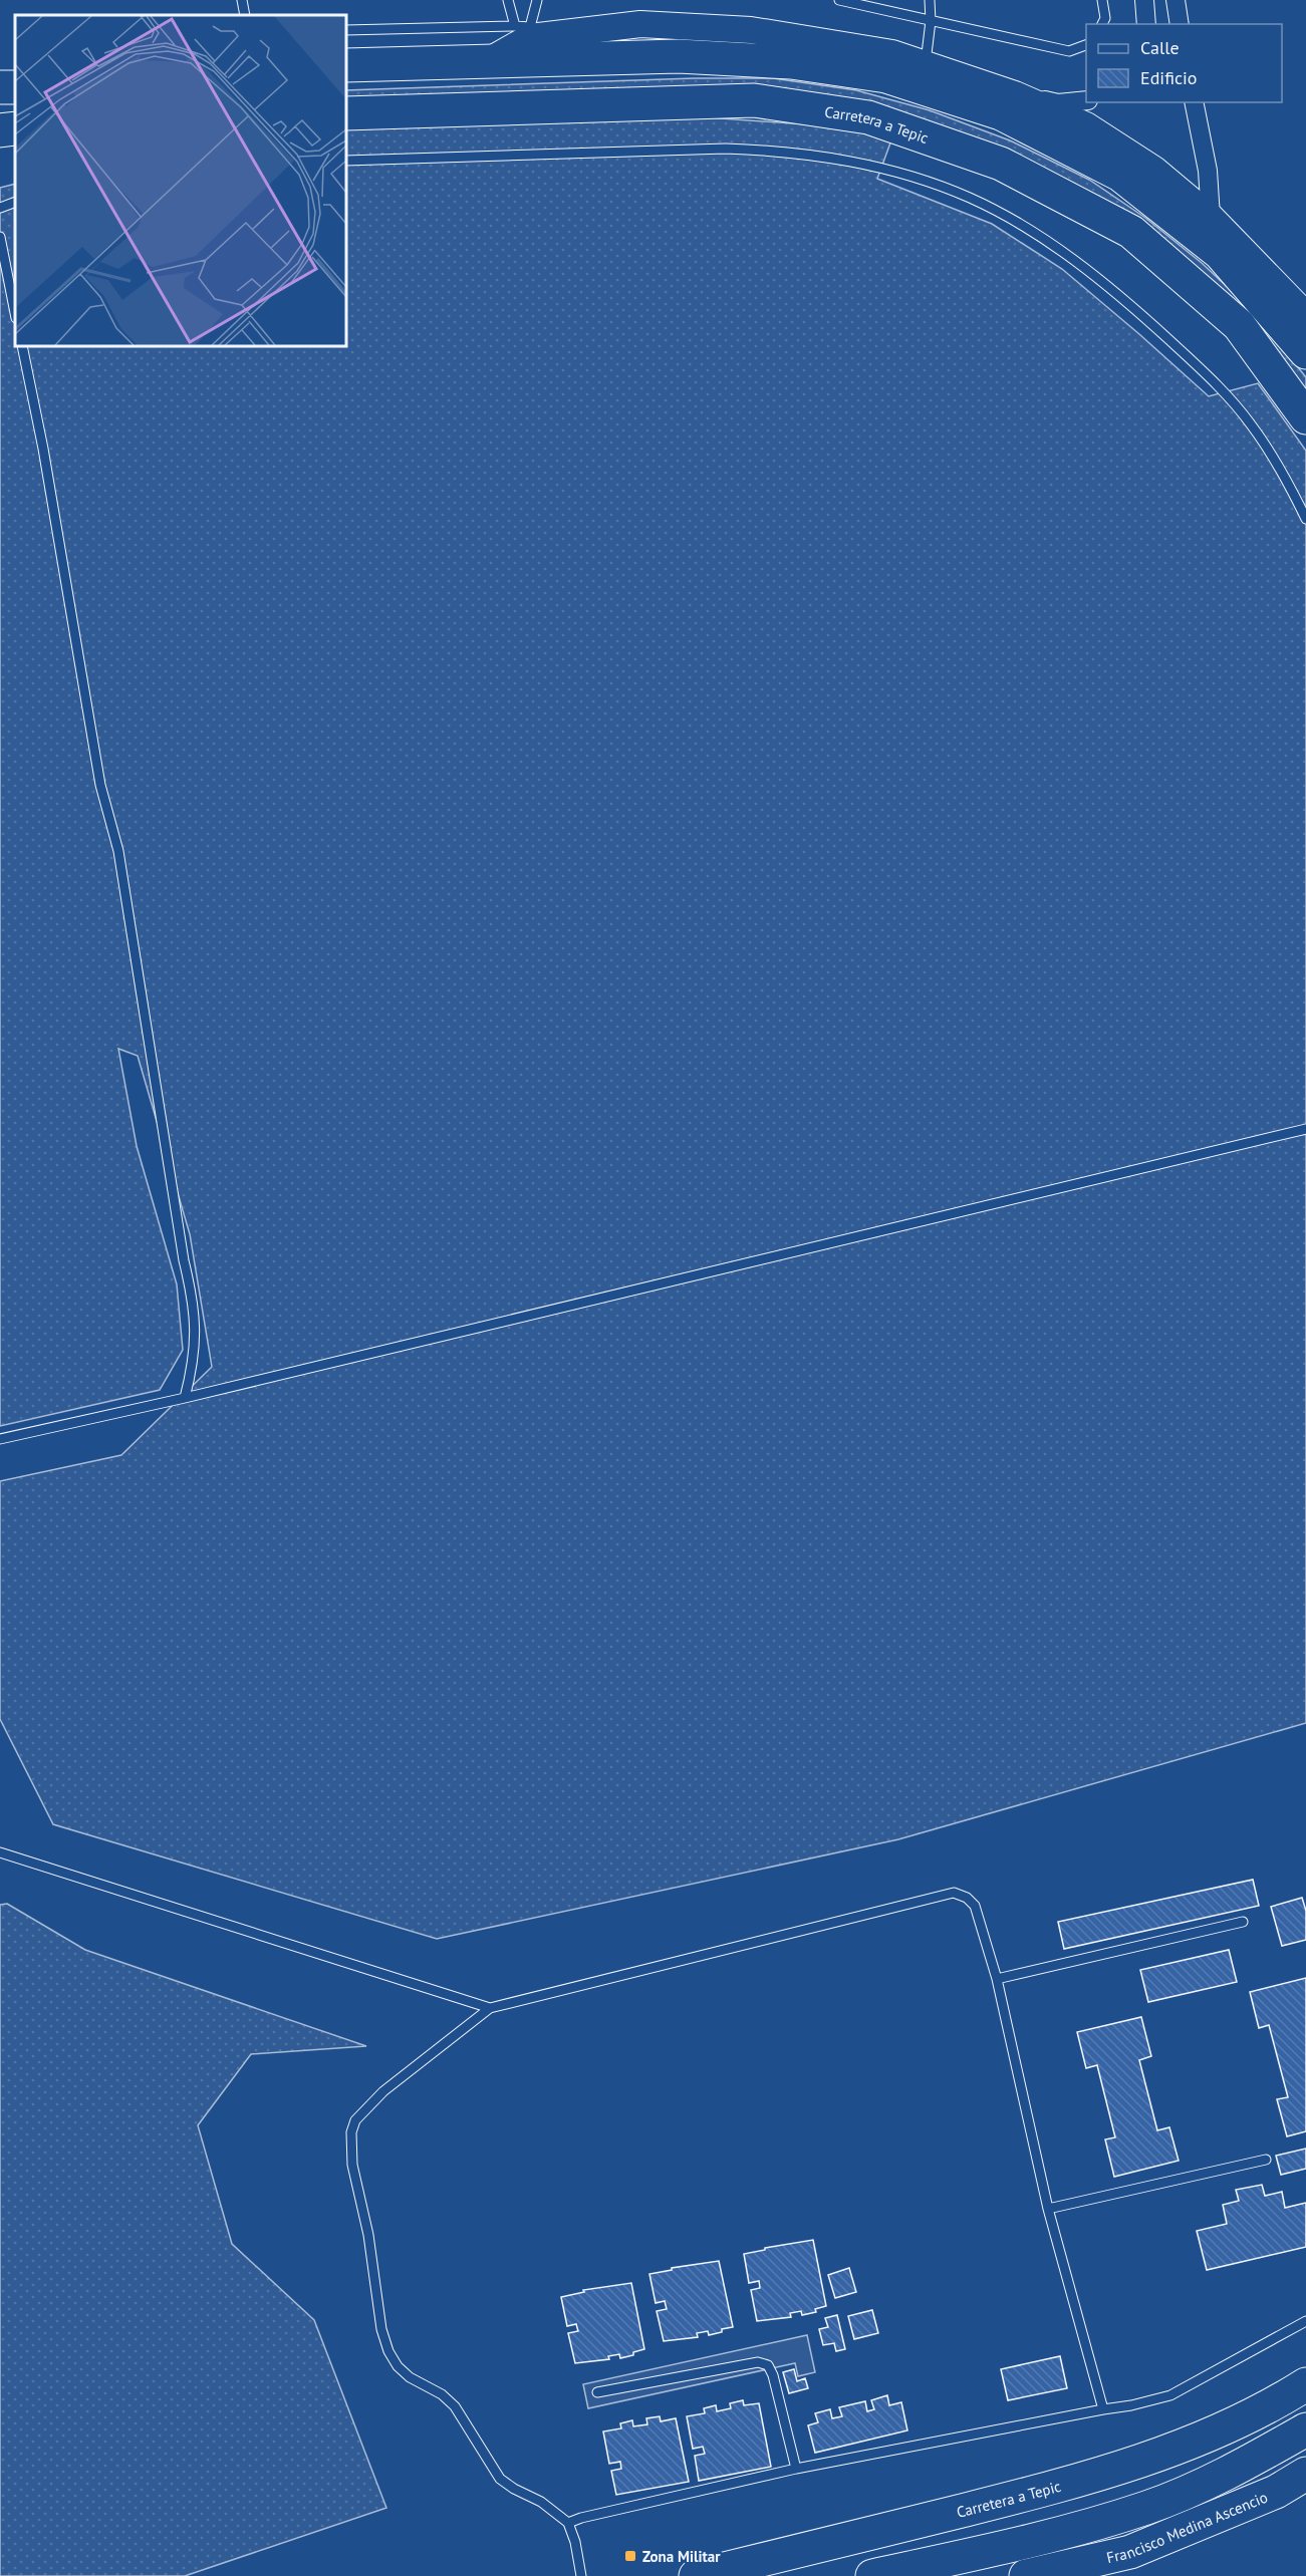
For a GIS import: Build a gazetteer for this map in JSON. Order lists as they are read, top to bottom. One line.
{"streets":{"highway":["Carretera a Tepic","Francisco Medina Ascencio"]},"places":{"transit":["Zona Militar"]},"legend":["Calle","Edificio"]}
